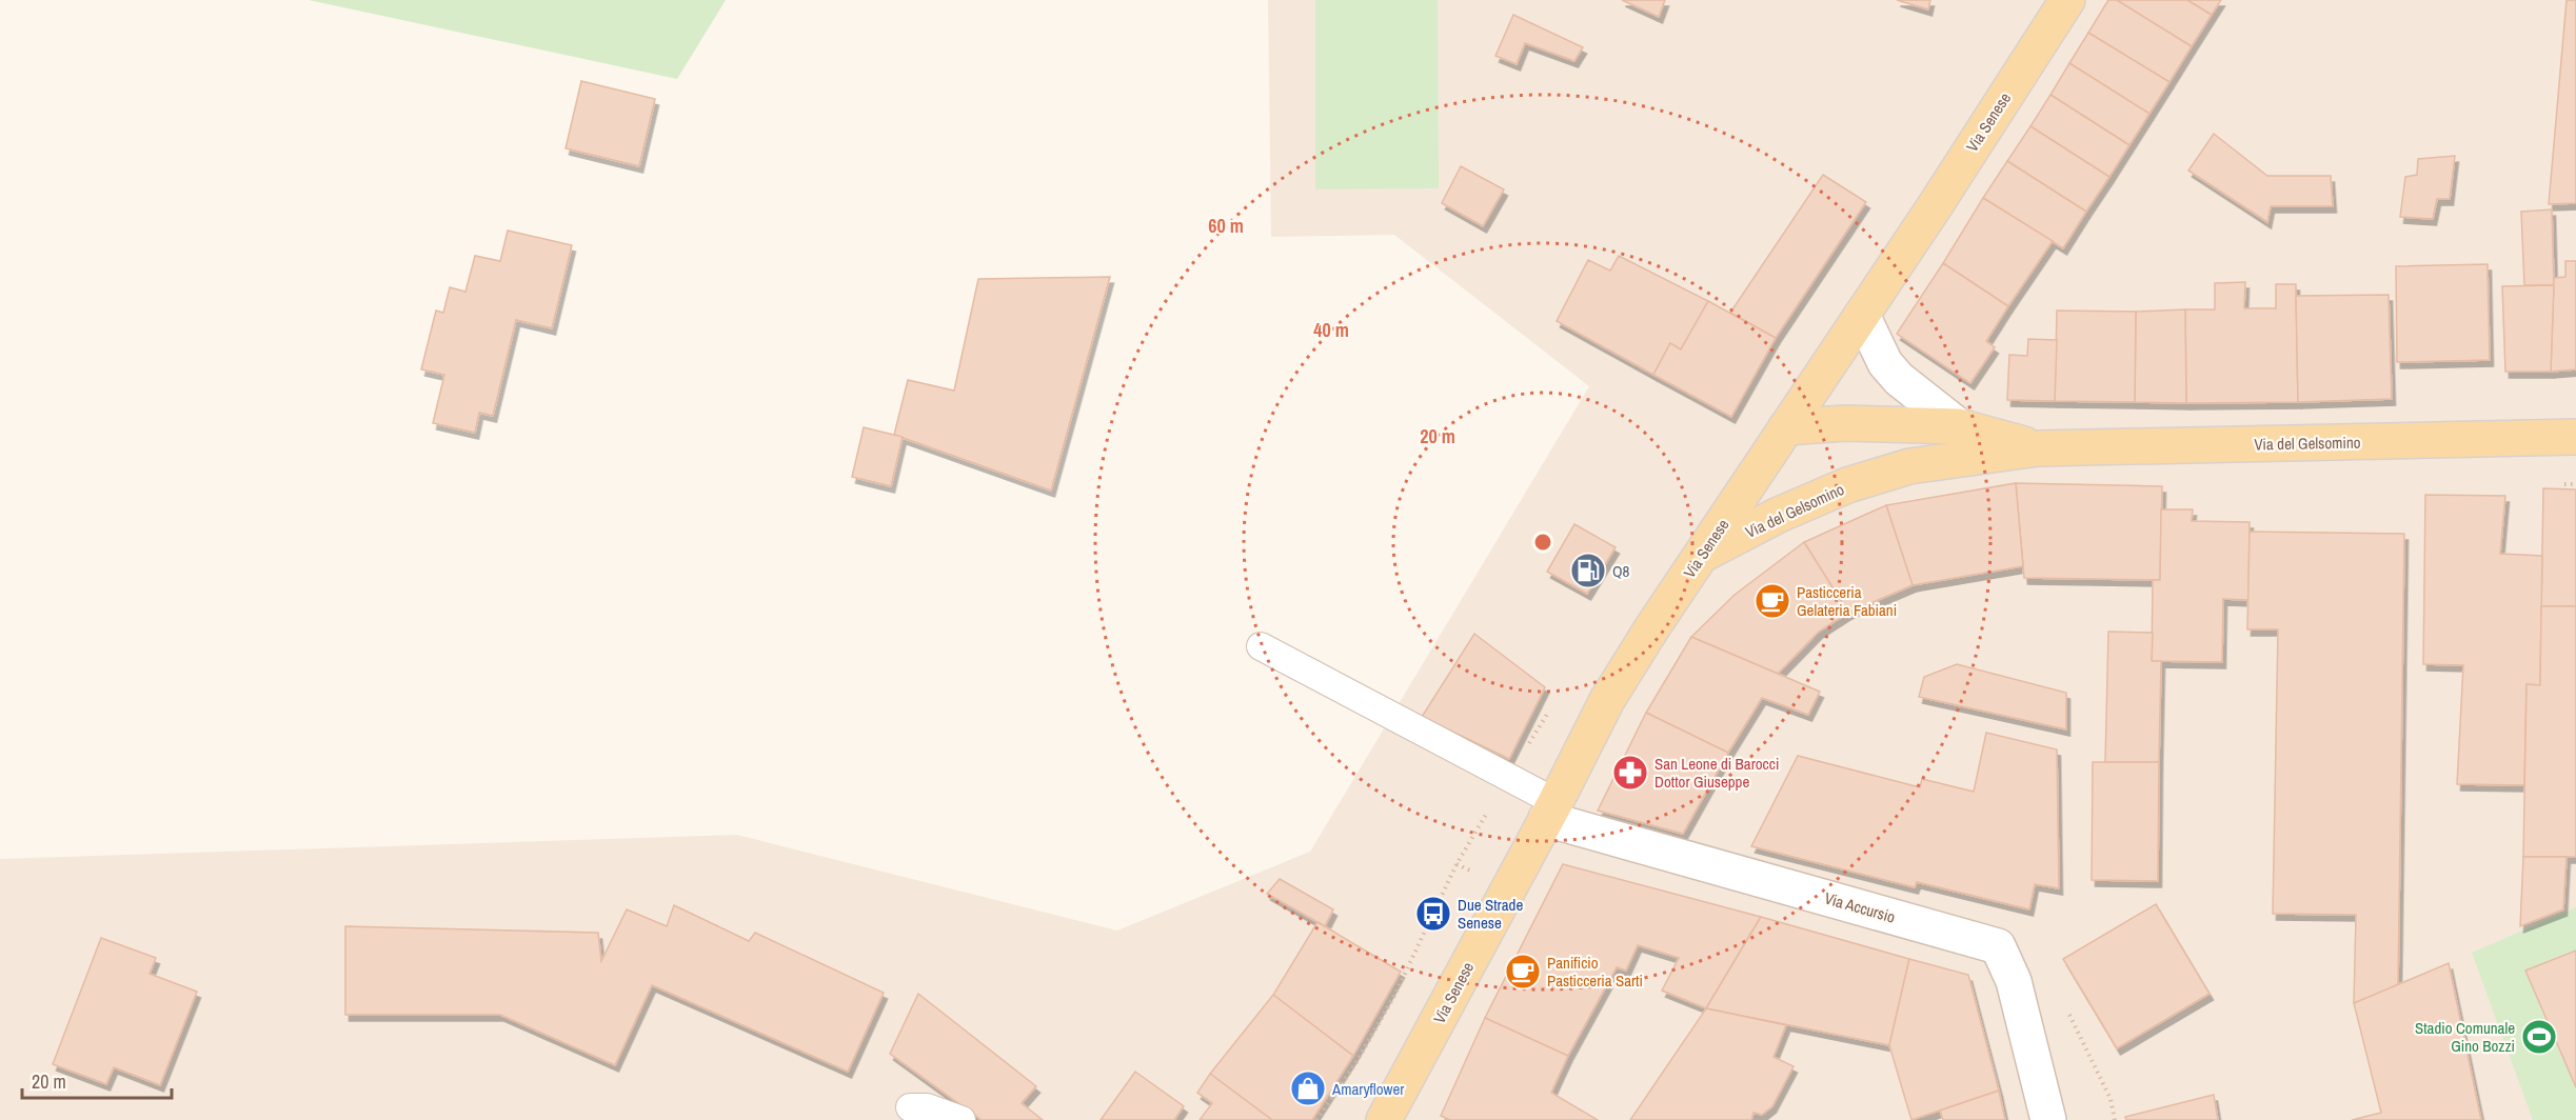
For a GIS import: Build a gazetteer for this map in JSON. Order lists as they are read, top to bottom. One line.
{"streets":{"main road":["Via Senese","Via del Gelsomino"],"street":["Via Accursio"]},"crossings":[["Via Senese","Via del Gelsomino"],["Via Senese","Via Accursio"]],"places":{"fuel station":["Q8"],"cafe":["Pasticceria Gelateria Fabiani","Panificio Pasticceria Sarti"],"pharmacy":["San Leone di Barocci Dottor Giuseppe"],"bus stop":["Due Strade Senese"],"sports":["Stadio Comunale Gino Bozzi"],"shop":["Amaryflower"]},"scale_bar":"20 m","rings":["60 m","40 m","20 m"]}
